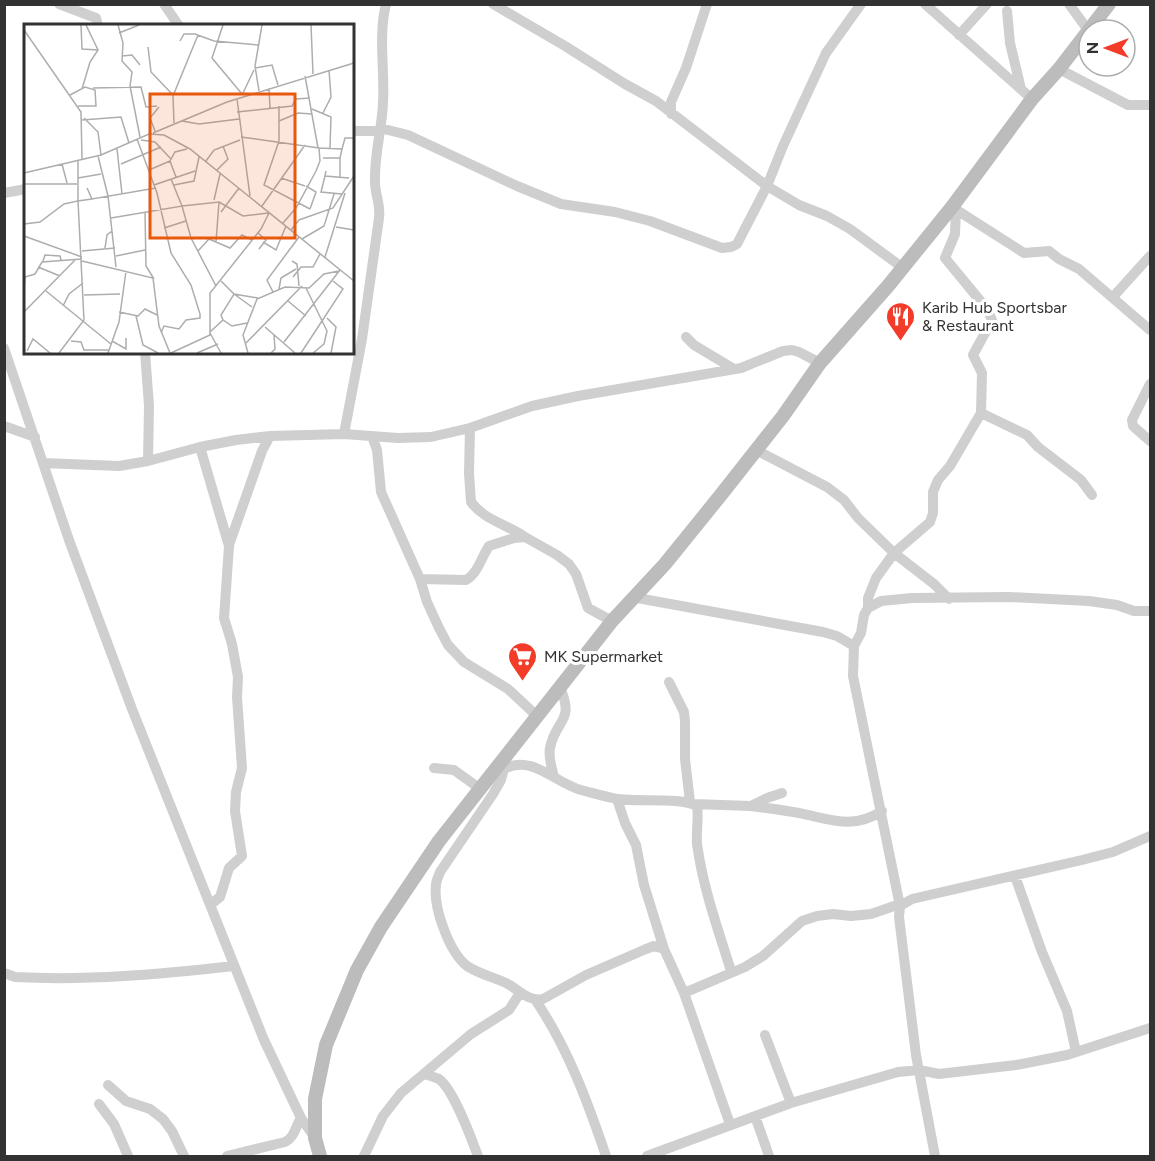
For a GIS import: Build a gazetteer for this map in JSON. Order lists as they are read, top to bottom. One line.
{"places":{"restaurant":["Karib Hub Sportsbar & Restaurant"],"supermarket":["MK Supermarket"]},"north":"left"}
